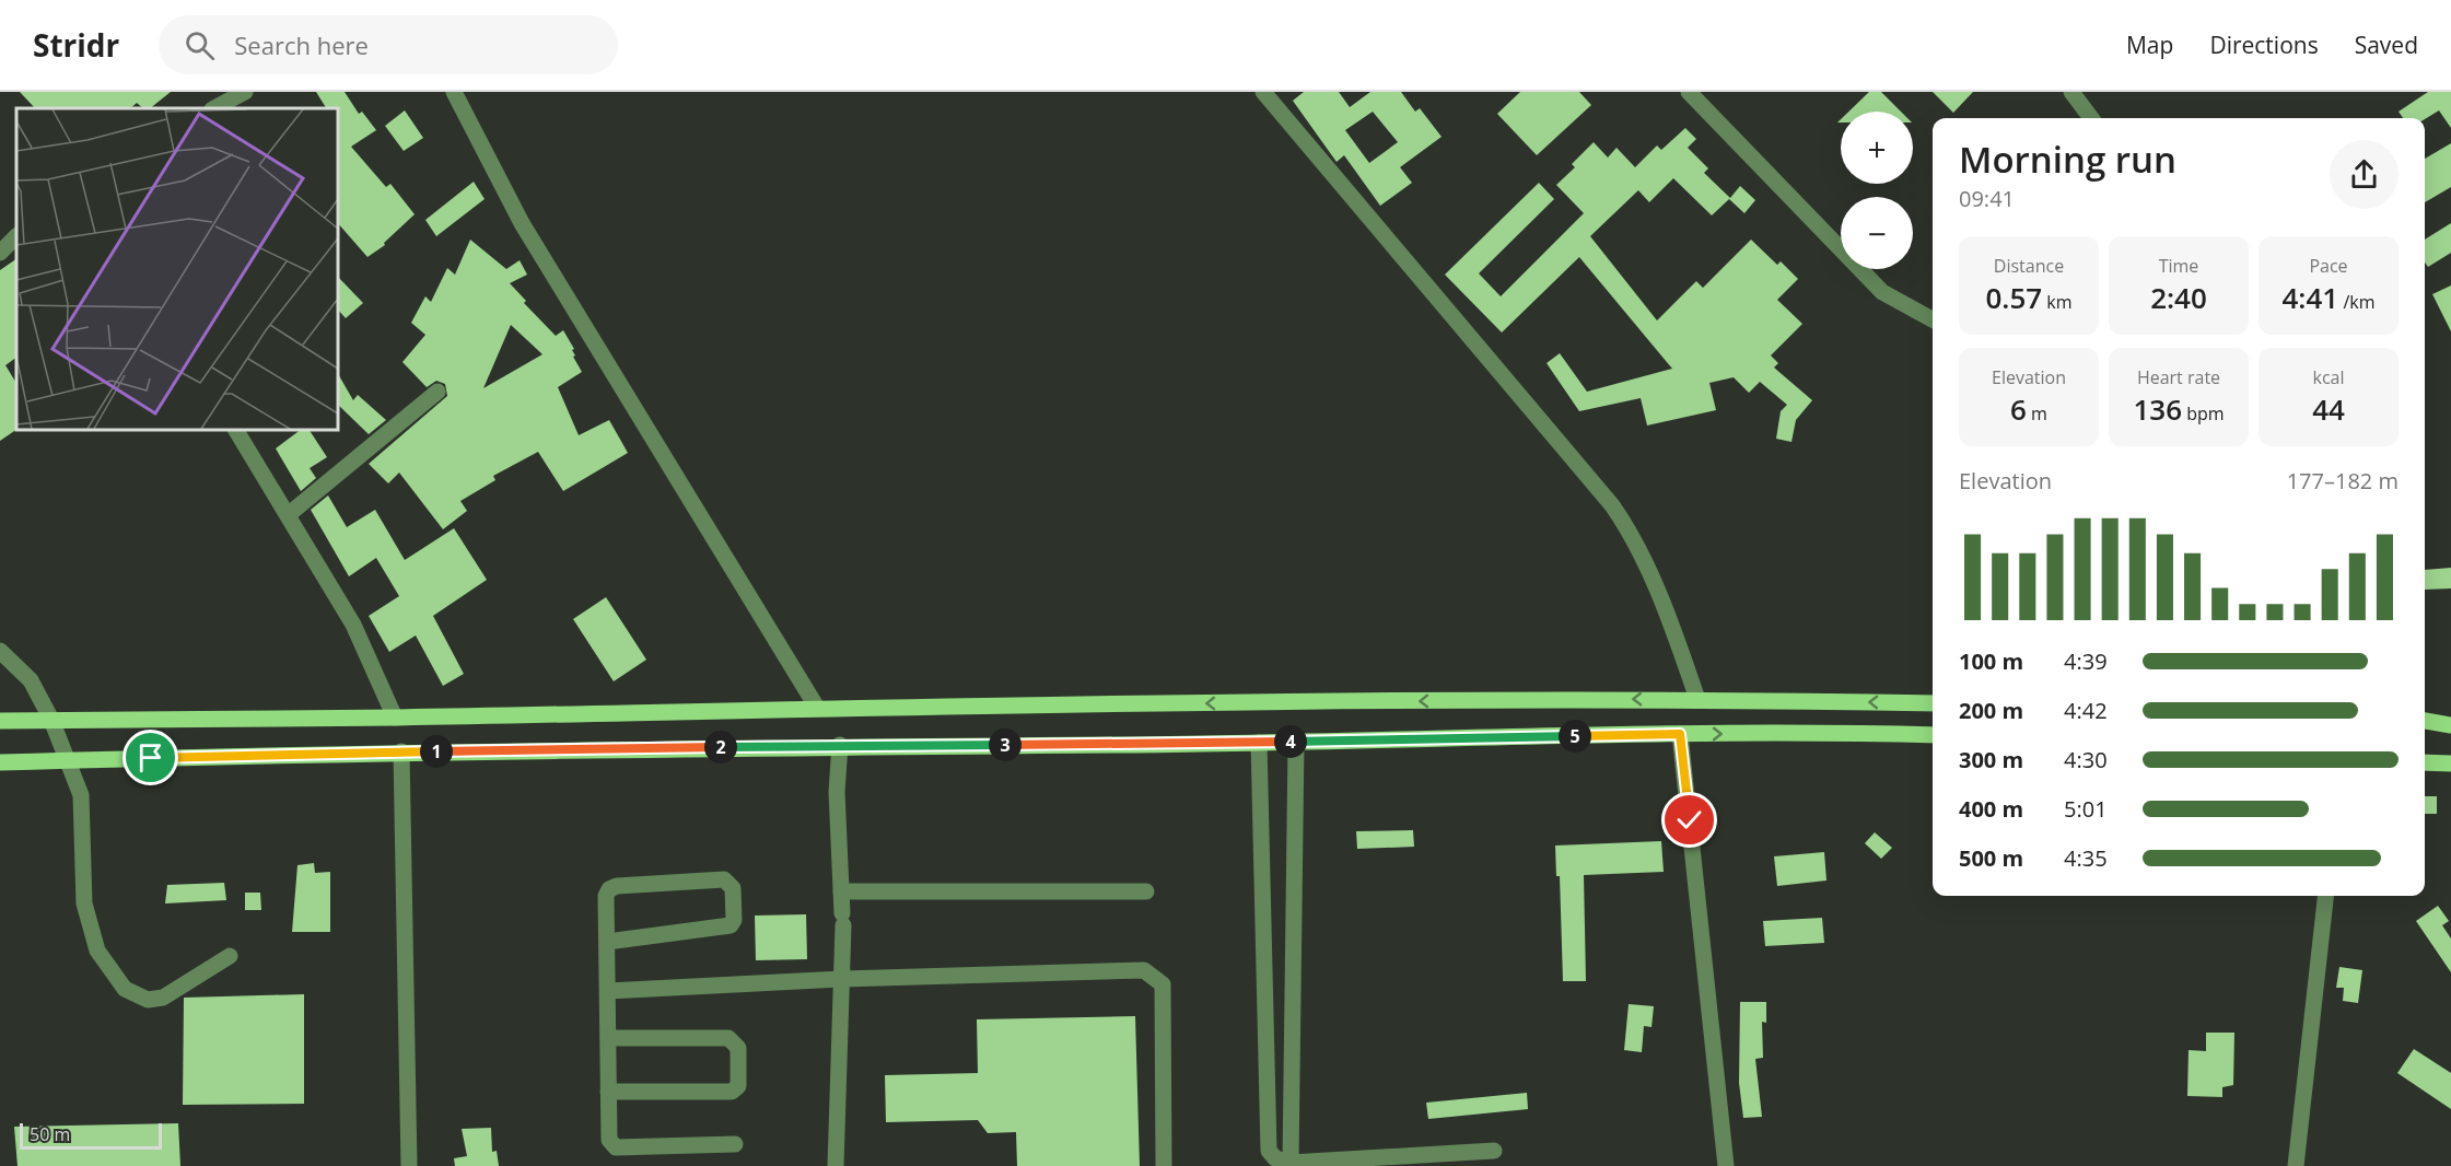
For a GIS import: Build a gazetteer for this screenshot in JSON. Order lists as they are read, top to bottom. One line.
{"scale_bar":"50 m","page":{"header":"Stridr","search":"Search here","nav":["Map","Directions","Saved"],"map_buttons":["+","−"],"heading":["Morning run","09:41"],"stats":[["Distance","0.57 km"],["Time","2:40"],["Pace","4:41 /km"],["Elevation","6 m"],["Heart rate","136 bpm"],["kcal","44"]],"chart":["Elevation","177–182 m"],"list":[{"name":"100 m","note":"4:39"},{"name":"200 m","note":"4:42"},{"name":"300 m","note":"4:30"},{"name":"400 m","note":"5:01"},{"name":"500 m","note":"4:35"}],"pins":["5","4","3","2","1"],"scale":"50 m"}}
